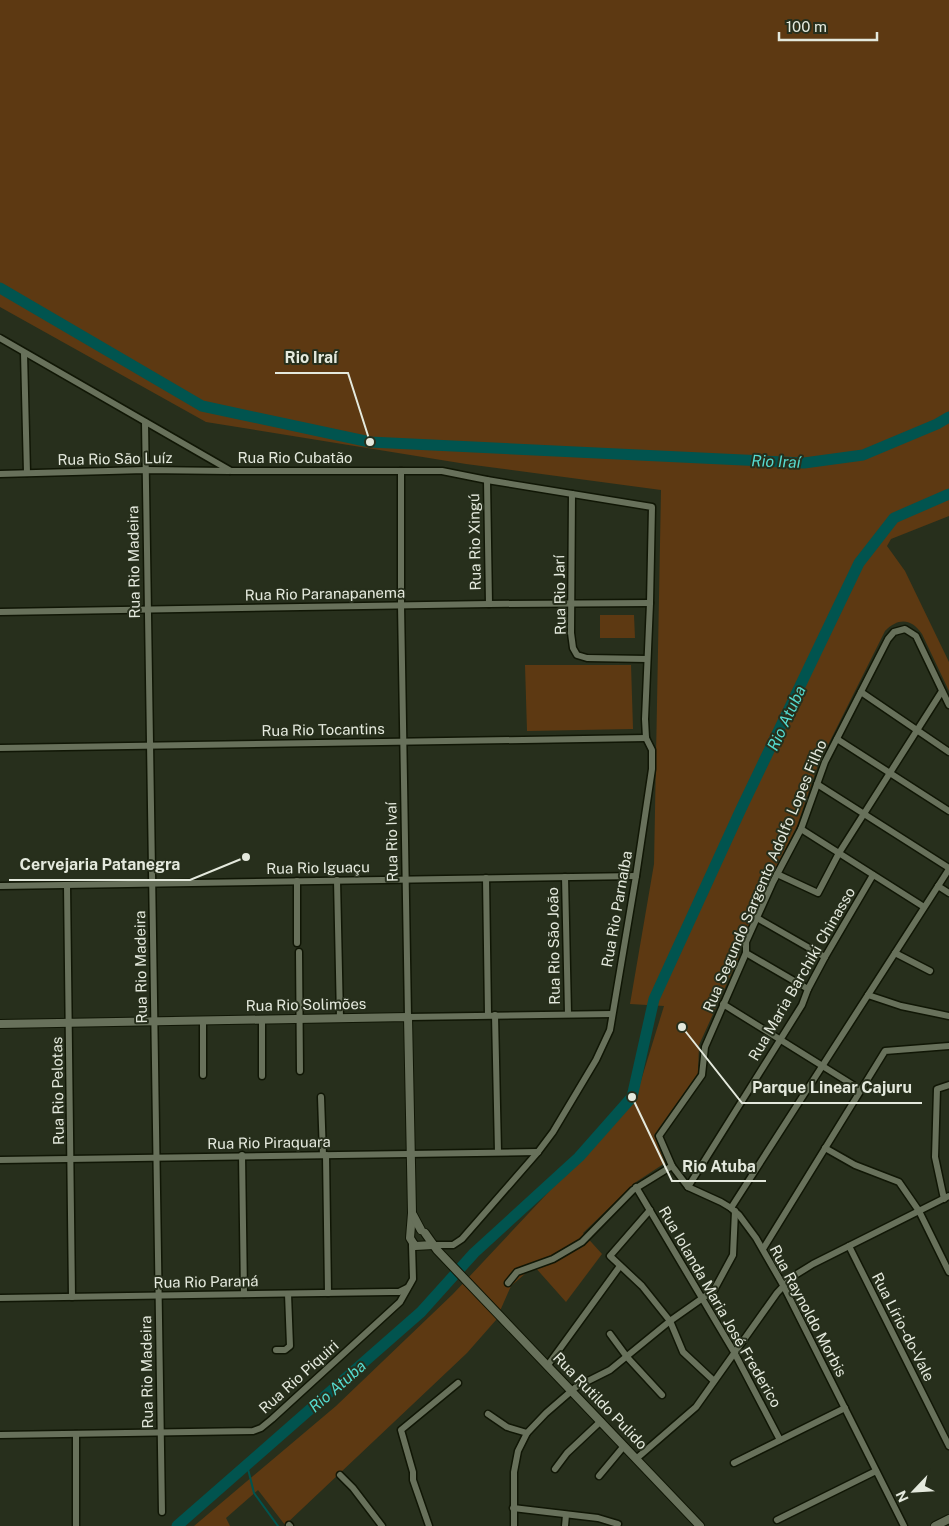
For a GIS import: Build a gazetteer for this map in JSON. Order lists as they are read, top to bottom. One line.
{"streets":{"street":["Rua Rio Cubatão","Rua Rio São Luíz","Rua Rio Xingú","Rua Rio Madeira","Rua Rio Paranapanema","Rua Rio Jarí","Rua Rio Tocantins","Rua Rio Ivaí","Rua Rio Iguaçu","Rua Segundo Sargento Adolfo Lopes Filho","Rua Rio Parnaíba","Rua Rio São João","Rua Maria Barchiki Chinasso","Rua Rio Solimões","Rua Rio Pelotas","Rua Rio Piraquara","Rua Rio Paraná","Rua Iolanda Maria José Frederico","Rua Raynoldo Morbis","Rua Lírio-do-Vale","Rua Rio Piquiri","Rua Rutildo Pulido"]},"crossings":[["Rua Rio Cubatão","Rua Rio São Luíz"],["Rua Rio Cubatão","Rua Rio Xingú"],["Rua Rio Cubatão","Rua Rio Madeira"],["Rua Rio Cubatão","Rua Rio Jarí"],["Rua Rio Cubatão","Rua Rio Ivaí"],["Rua Rio Cubatão","Rua Rio Parnaíba"],["Rua Rio São Luíz","Rua Rio Madeira"],["Rua Rio Xingú","Rua Rio Paranapanema"],["Rua Rio Madeira","Rua Rio Paranapanema"],["Rua Rio Madeira","Rua Rio Tocantins"],["Rua Rio Madeira","Rua Rio Iguaçu"],["Rua Rio Madeira","Rua Rio Solimões"],["Rua Rio Madeira","Rua Rio Piraquara"],["Rua Rio Madeira","Rua Rio Paraná"],["Rua Rio Madeira","Rua Rio Piquiri"],["Rua Rio Paranapanema","Rua Rio Jarí"],["Rua Rio Paranapanema","Rua Rio Ivaí"],["Rua Rio Paranapanema","Rua Rio Parnaíba"],["Rua Rio Jarí","Rua Rio Parnaíba"],["Rua Rio Tocantins","Rua Rio Ivaí"],["Rua Rio Tocantins","Rua Rio Parnaíba"],["Rua Rio Ivaí","Rua Rio Iguaçu"],["Rua Rio Ivaí","Rua Rio Parnaíba"],["Rua Rio Ivaí","Rua Rio Solimões"],["Rua Rio Ivaí","Rua Rio Piraquara"],["Rua Rio Ivaí","Rua Rutildo Pulido"],["Rua Rio Iguaçu","Rua Rio Parnaíba"],["Rua Rio Iguaçu","Rua Rio São João"],["Rua Rio Iguaçu","Rua Rio Pelotas"],["Rua Segundo Sargento Adolfo Lopes Filho","Rua Raynoldo Morbis"],["Rua Rio Parnaíba","Rua Rio Solimões"],["Rua Rio Parnaíba","Rua Rio Piraquara"],["Rua Rio São João","Rua Rio Solimões"],["Rua Maria Barchiki Chinasso","Rua Raynoldo Morbis"],["Rua Rio Solimões","Rua Rio Pelotas"],["Rua Rio Pelotas","Rua Rio Piraquara"],["Rua Rio Pelotas","Rua Rio Paraná"],["Rua Rio Paraná","Rua Rio Piquiri"]],"water":["Rio Iraí","Rio Atuba"],"places":["Rio Iraí","Cervejaria Patanegra","Parque Linear Cajuru","Rio Atuba"],"scale_bar":"100 m","north":"bottom left"}
